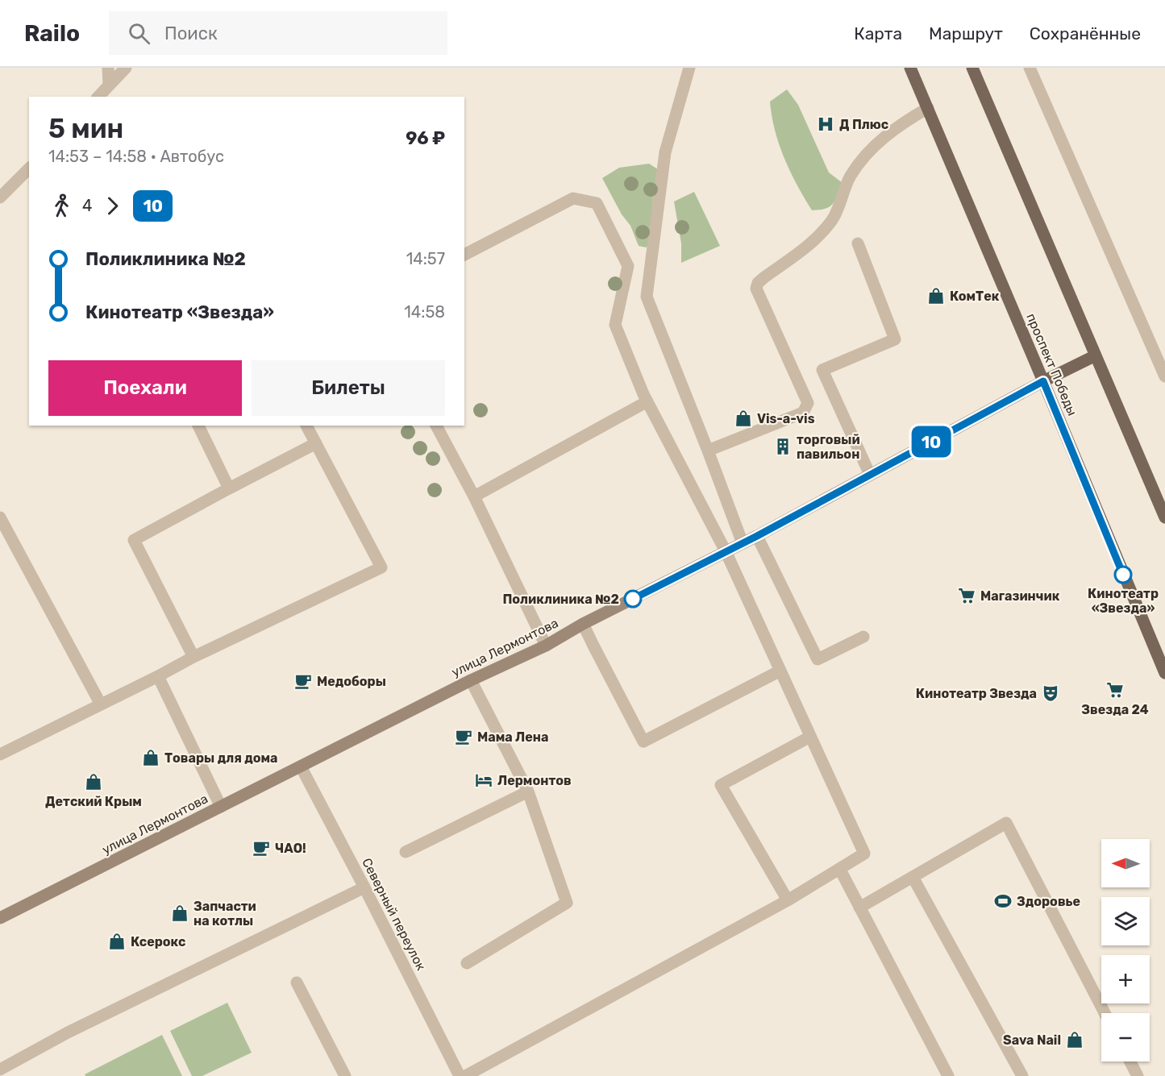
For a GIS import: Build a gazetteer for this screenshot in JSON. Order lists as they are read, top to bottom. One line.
{"streets":{"main road":["проспект Победы","улица Лермонтова"],"street":["Северный переулок"]},"crossings":[["проспект Победы","улица Лермонтова"],["улица Лермонтова","Северный переулок"]],"places":{"hospital":["Д Плюс"],"shop":["КомТек","Vis-a-vis","Товары для дома","Детский Крым","Запчасти на котлы","Ксерокс","Sava Nail"],"building":["торговый павильон"],"other":["Кинотеатр «Звезда»","Поликлиника №2"],"supermarket":["Магазинчик","Звезда 24"],"cafe":["Медоборы","Мама Лена","ЧАО!"],"theatre":["Кинотеатр Звезда"],"hotel":["Лермонтов"],"sports":["Здоровье"]},"lines":["bus line 10"],"north":"left","page":{"header":"Railo","search":"Поиск","nav":["Карта","Маршрут","Сохранённые"],"on_map":"10","heading":["5 мин","14:53 – 14:58 · Автобус","96 ₽"],"legs":["4","10"],"list":[{"name":"Поликлиника №2","value":"14:57"},{"name":"Кинотеатр «Звезда»","value":"14:58"}],"buttons":["Поехали","Билеты"],"map_buttons":["+","−"]}}
